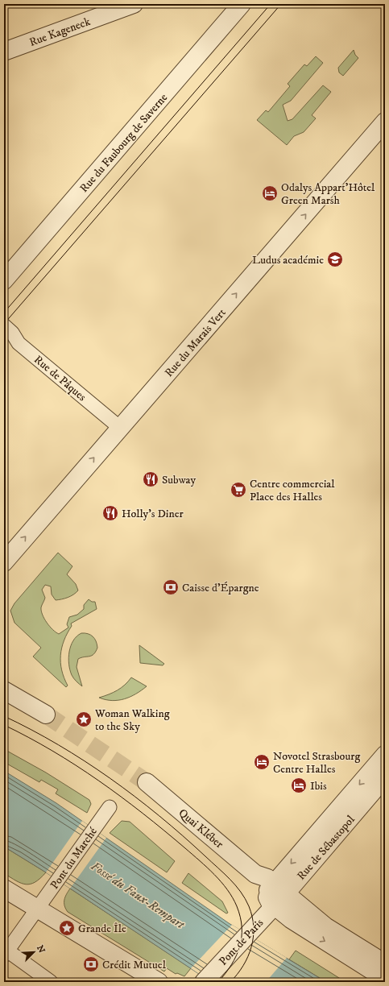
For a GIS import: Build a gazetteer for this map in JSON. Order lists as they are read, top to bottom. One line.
{"streets":{"street":["Rue Kageneck","Rue du Faubourg de Saverne","Rue du Marais Vert","Rue de Pâques","Quai Kléber","Rue de Sébastopol","Pont du Marché","Pont de Paris"]},"crossings":[["Rue du Marais Vert","Rue de Pâques"],["Quai Kléber","Rue de Sébastopol"],["Quai Kléber","Pont de Paris"],["Rue de Sébastopol","Pont de Paris"]],"one_way":["Rue du Marais Vert"],"water":["Fossé du Faux-Rempart"],"places":{"hotel":["Odalys Appart'Hôtel Green Marsh","Novotel Strasbourg Centre Halles","Ibis"],"school or university":["Ludus académie"],"restaurant":["Subway","Holly’s Diner"],"supermarket":["Centre commercial Place des Halles"],"bank":["Caisse d'Épargne","Crédit Mutuel"],"place":["Woman Walking to the Sky","Grande Île"]},"north":"top right"}
